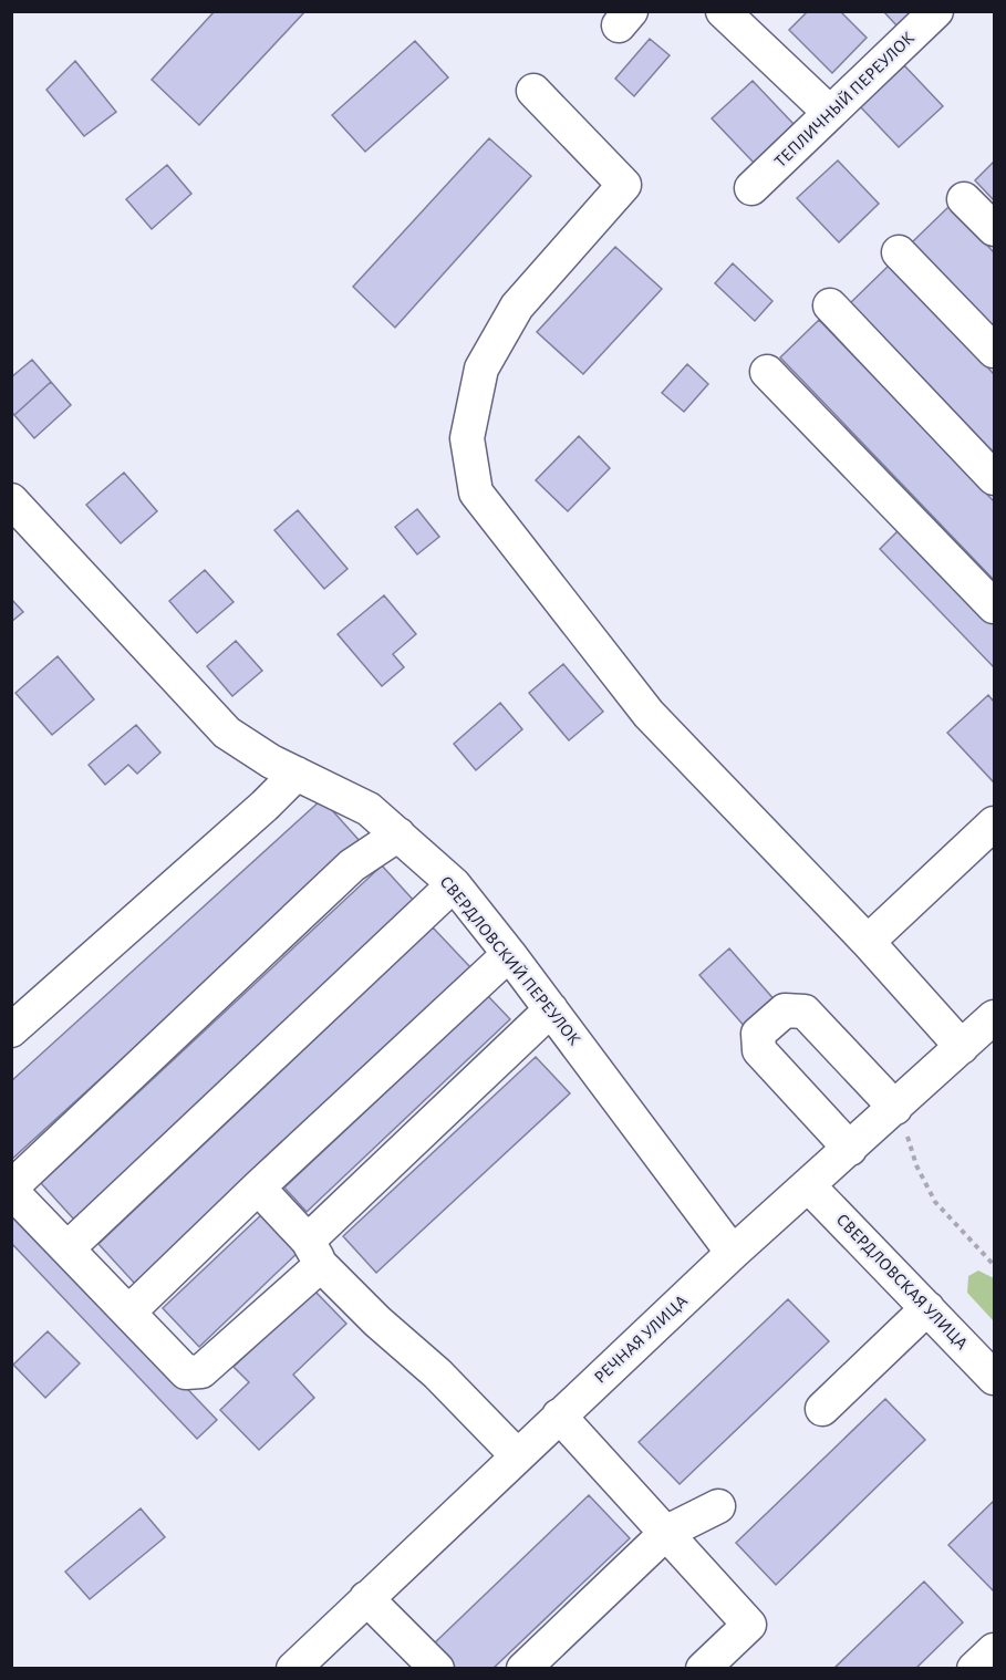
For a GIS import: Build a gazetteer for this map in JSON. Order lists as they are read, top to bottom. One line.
{"streets":{"street":["ТЕПЛИЧНЫЙ ПЕРЕУЛОК","СВЕРДЛОВСКИЙ ПЕРЕУЛОК","СВЕРДЛОВСКАЯ УЛИЦА","РЕЧНАЯ УЛИЦА"]},"crossings":[["СВЕРДЛОВСКИЙ ПЕРЕУЛОК","РЕЧНАЯ УЛИЦА"],["СВЕРДЛОВСКАЯ УЛИЦА","РЕЧНАЯ УЛИЦА"]]}
